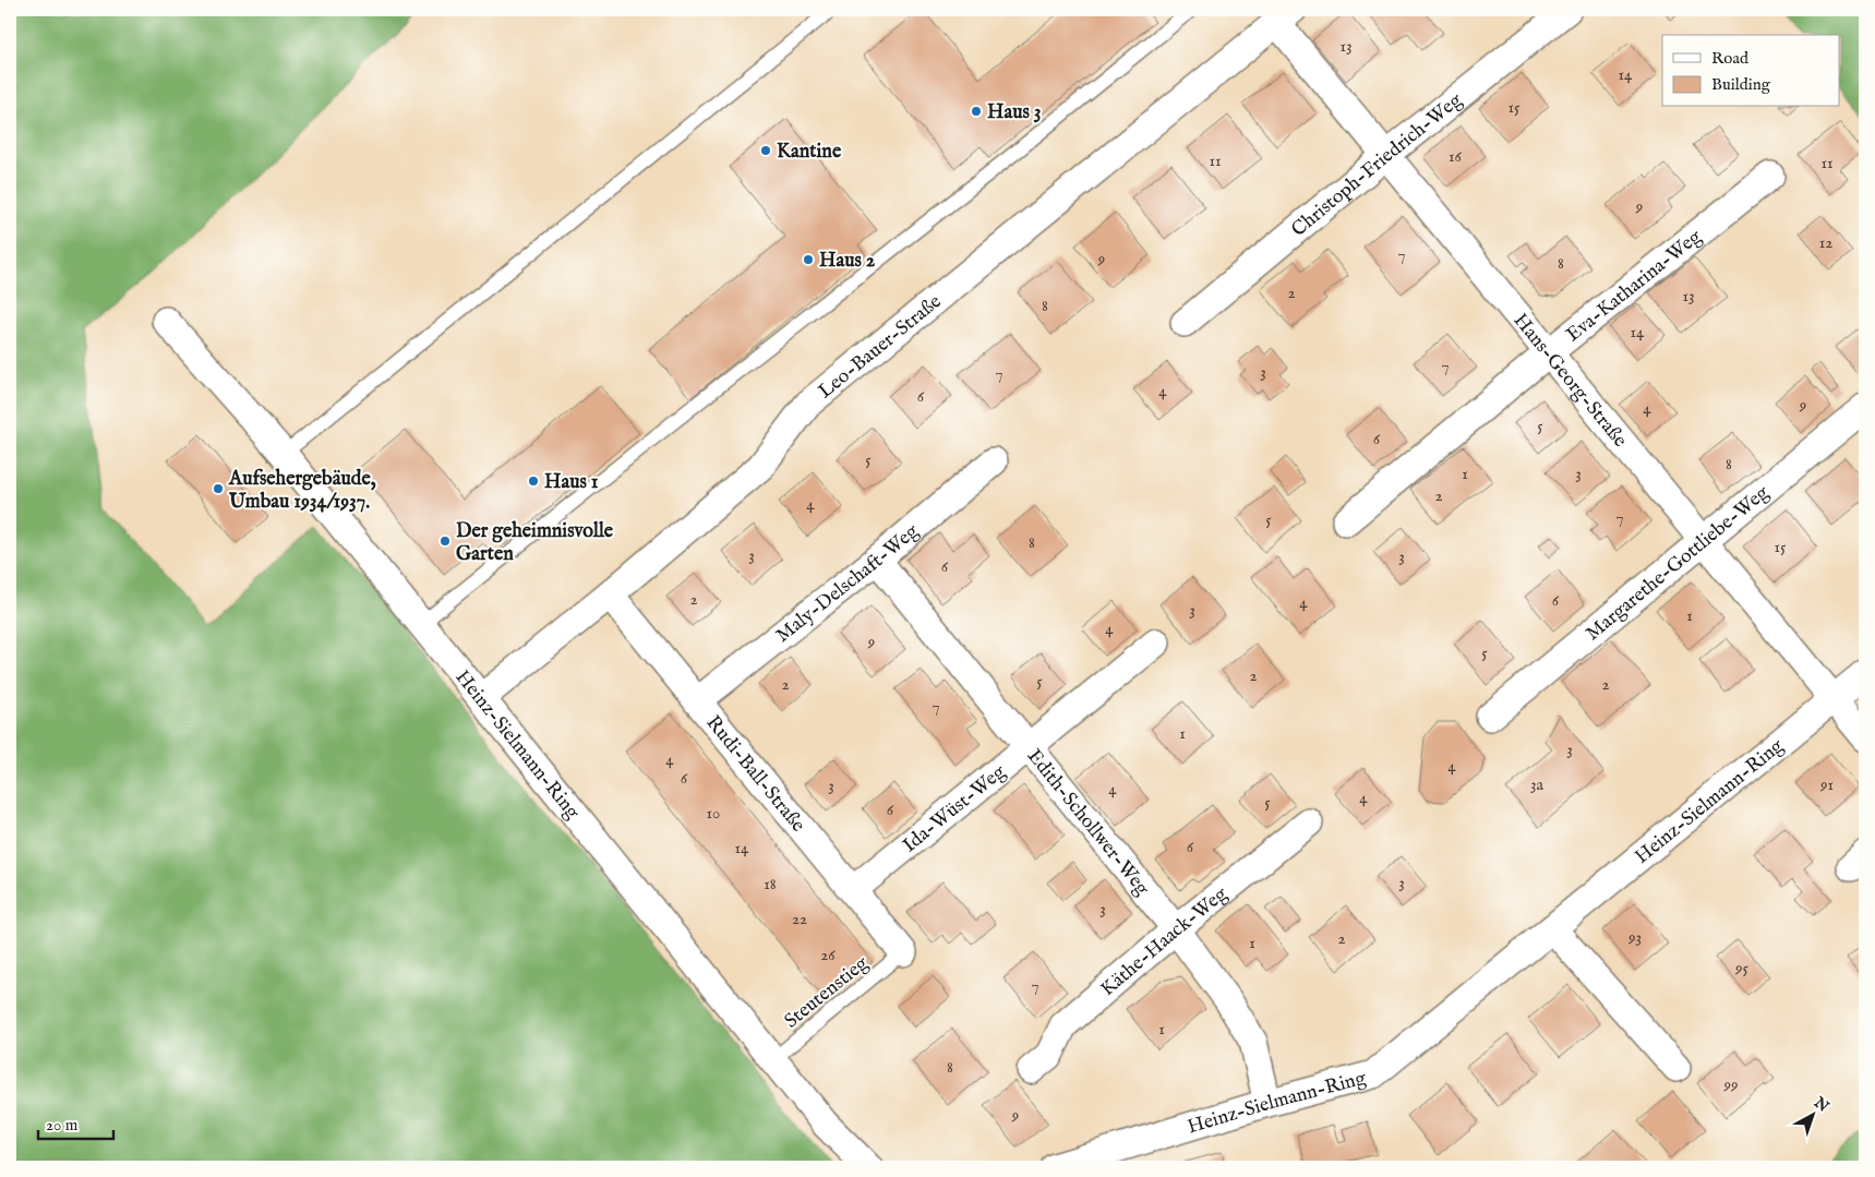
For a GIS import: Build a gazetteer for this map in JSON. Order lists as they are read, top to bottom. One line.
{"streets":{"street":["Christoph-Friedrich-Weg","Eva-Katharina-Weg","Leo-Bauer-Straße","Hans-Georg-Straße","Margarethe-Gottliebe-Weg","Maly-Delschaft-Weg","Heinz-Sielmann-Ring","Rudi-Ball-Straße","Ida-Wüst-Weg","Edith-Schollwer-Weg","Käthe-Haack-Weg"],"lane":["Steutenstieg"]},"crossings":[["Christoph-Friedrich-Weg","Hans-Georg-Straße"],["Eva-Katharina-Weg","Hans-Georg-Straße"],["Leo-Bauer-Straße","Hans-Georg-Straße"],["Leo-Bauer-Straße","Heinz-Sielmann-Ring"],["Leo-Bauer-Straße","Rudi-Ball-Straße"],["Hans-Georg-Straße","Margarethe-Gottliebe-Weg"],["Hans-Georg-Straße","Heinz-Sielmann-Ring"],["Maly-Delschaft-Weg","Rudi-Ball-Straße"],["Maly-Delschaft-Weg","Edith-Schollwer-Weg"],["Heinz-Sielmann-Ring","Edith-Schollwer-Weg"],["Heinz-Sielmann-Ring","Steutenstieg"],["Rudi-Ball-Straße","Ida-Wüst-Weg"],["Rudi-Ball-Straße","Steutenstieg"],["Ida-Wüst-Weg","Edith-Schollwer-Weg"],["Edith-Schollwer-Weg","Käthe-Haack-Weg"]],"places":["Haus 3","Kantine","Haus 2","Haus 1","Aufsehergebäude, Umbau 1934/1937.","Der geheimnisvolle Garten"],"house_numbers":["13","14","15","16","11","11","9","12","7","9","8","2","13","8","14","7","3","7","4","6","9","4","5","6","5","8","1","3","2","4","7","5","8","15","3","3","6","2","6","4","3","1","4","9","5","2","5","2","2","7","1","3","4","4","6","3a","91","3","4","4","5","6","10","6","14","3","18","3","22","93","2","1","26","95","7","1","8","99","9"],"legend":["Road","Building"],"scale_bar":"20 m","north":"top right"}
